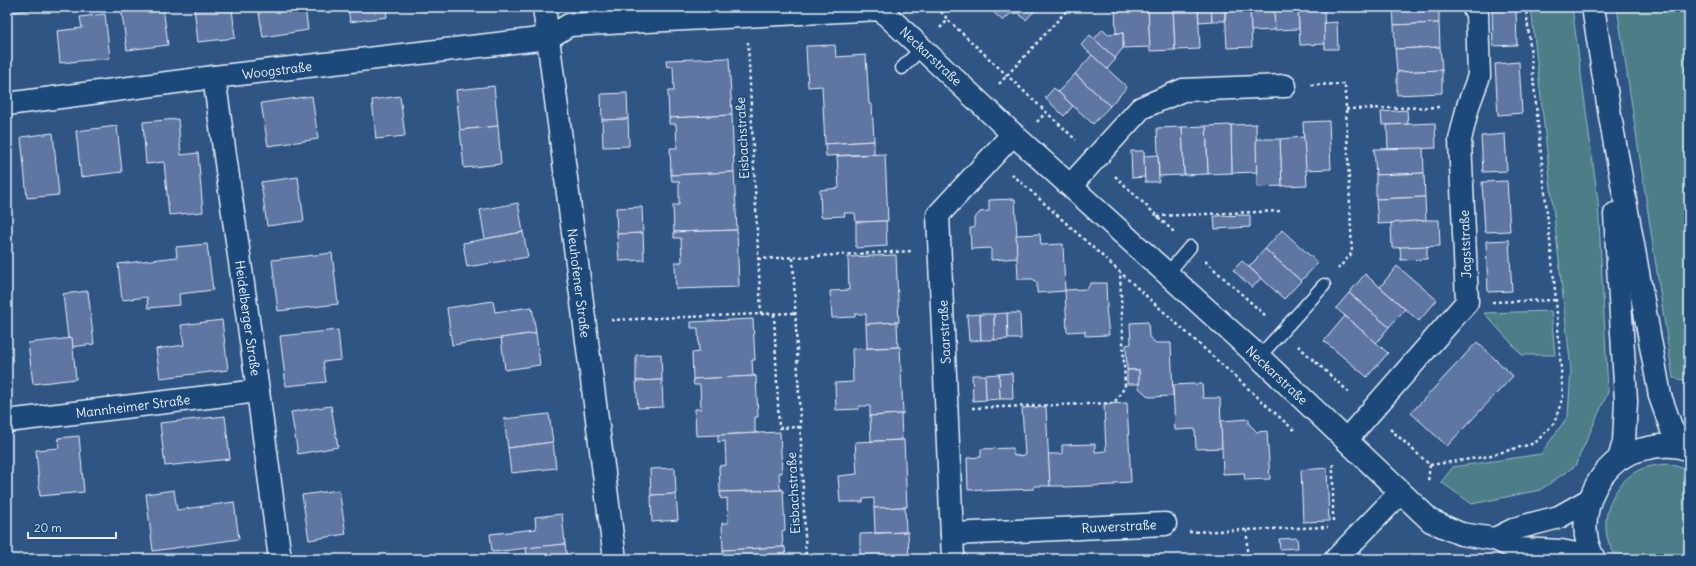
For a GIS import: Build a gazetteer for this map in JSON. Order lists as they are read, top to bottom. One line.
{"streets":{"street":["Neckarstraße","Woogstraße","Jagststraße","Neuhofener Straße","Heidelberger Straße","Saarstraße","Mannheimer Straße","Ruwerstraße"],"path":["Eisbachstraße"]},"crossings":[["Neckarstraße","Woogstraße"],["Neckarstraße","Eisbachstraße"],["Neckarstraße","Neuhofener Straße"],["Neckarstraße","Saarstraße"],["Woogstraße","Neuhofener Straße"],["Woogstraße","Heidelberger Straße"],["Heidelberger Straße","Mannheimer Straße"],["Saarstraße","Ruwerstraße"]],"scale_bar":"20 m"}
